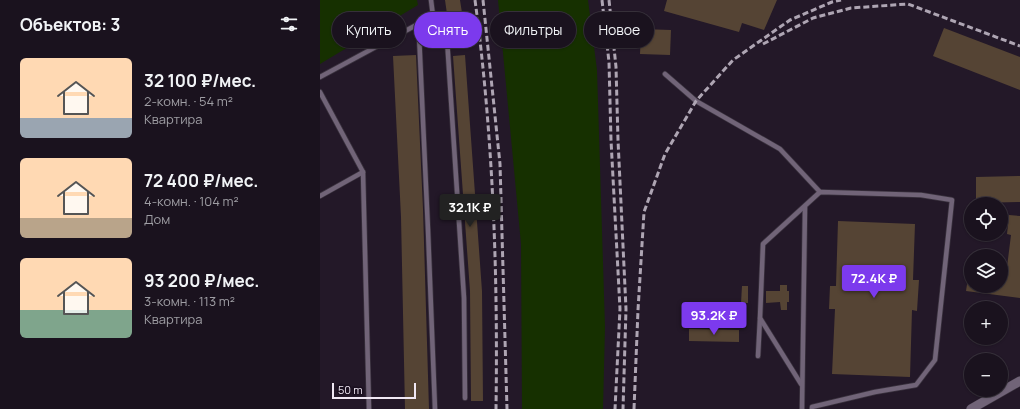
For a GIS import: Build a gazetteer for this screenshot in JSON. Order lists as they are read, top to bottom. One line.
{"scale_bar":"50 m","page":{"heading":"Объектов: 3","chip":["Купить","Снять","Фильтры","Новое"],"list":[{"name":"32 100 ₽/мес.","note":"2-комн. · 54 m² · Квартира"},{"name":"72 400 ₽/мес.","note":"4-комн. · 104 m² · Дом"},{"name":"93 200 ₽/мес.","note":"3-комн. · 113 m² · Квартира"}],"price":["32.1K ₽","72.4K ₽","93.2K ₽"],"map_buttons":["+","−"],"scale":"50 m"}}
